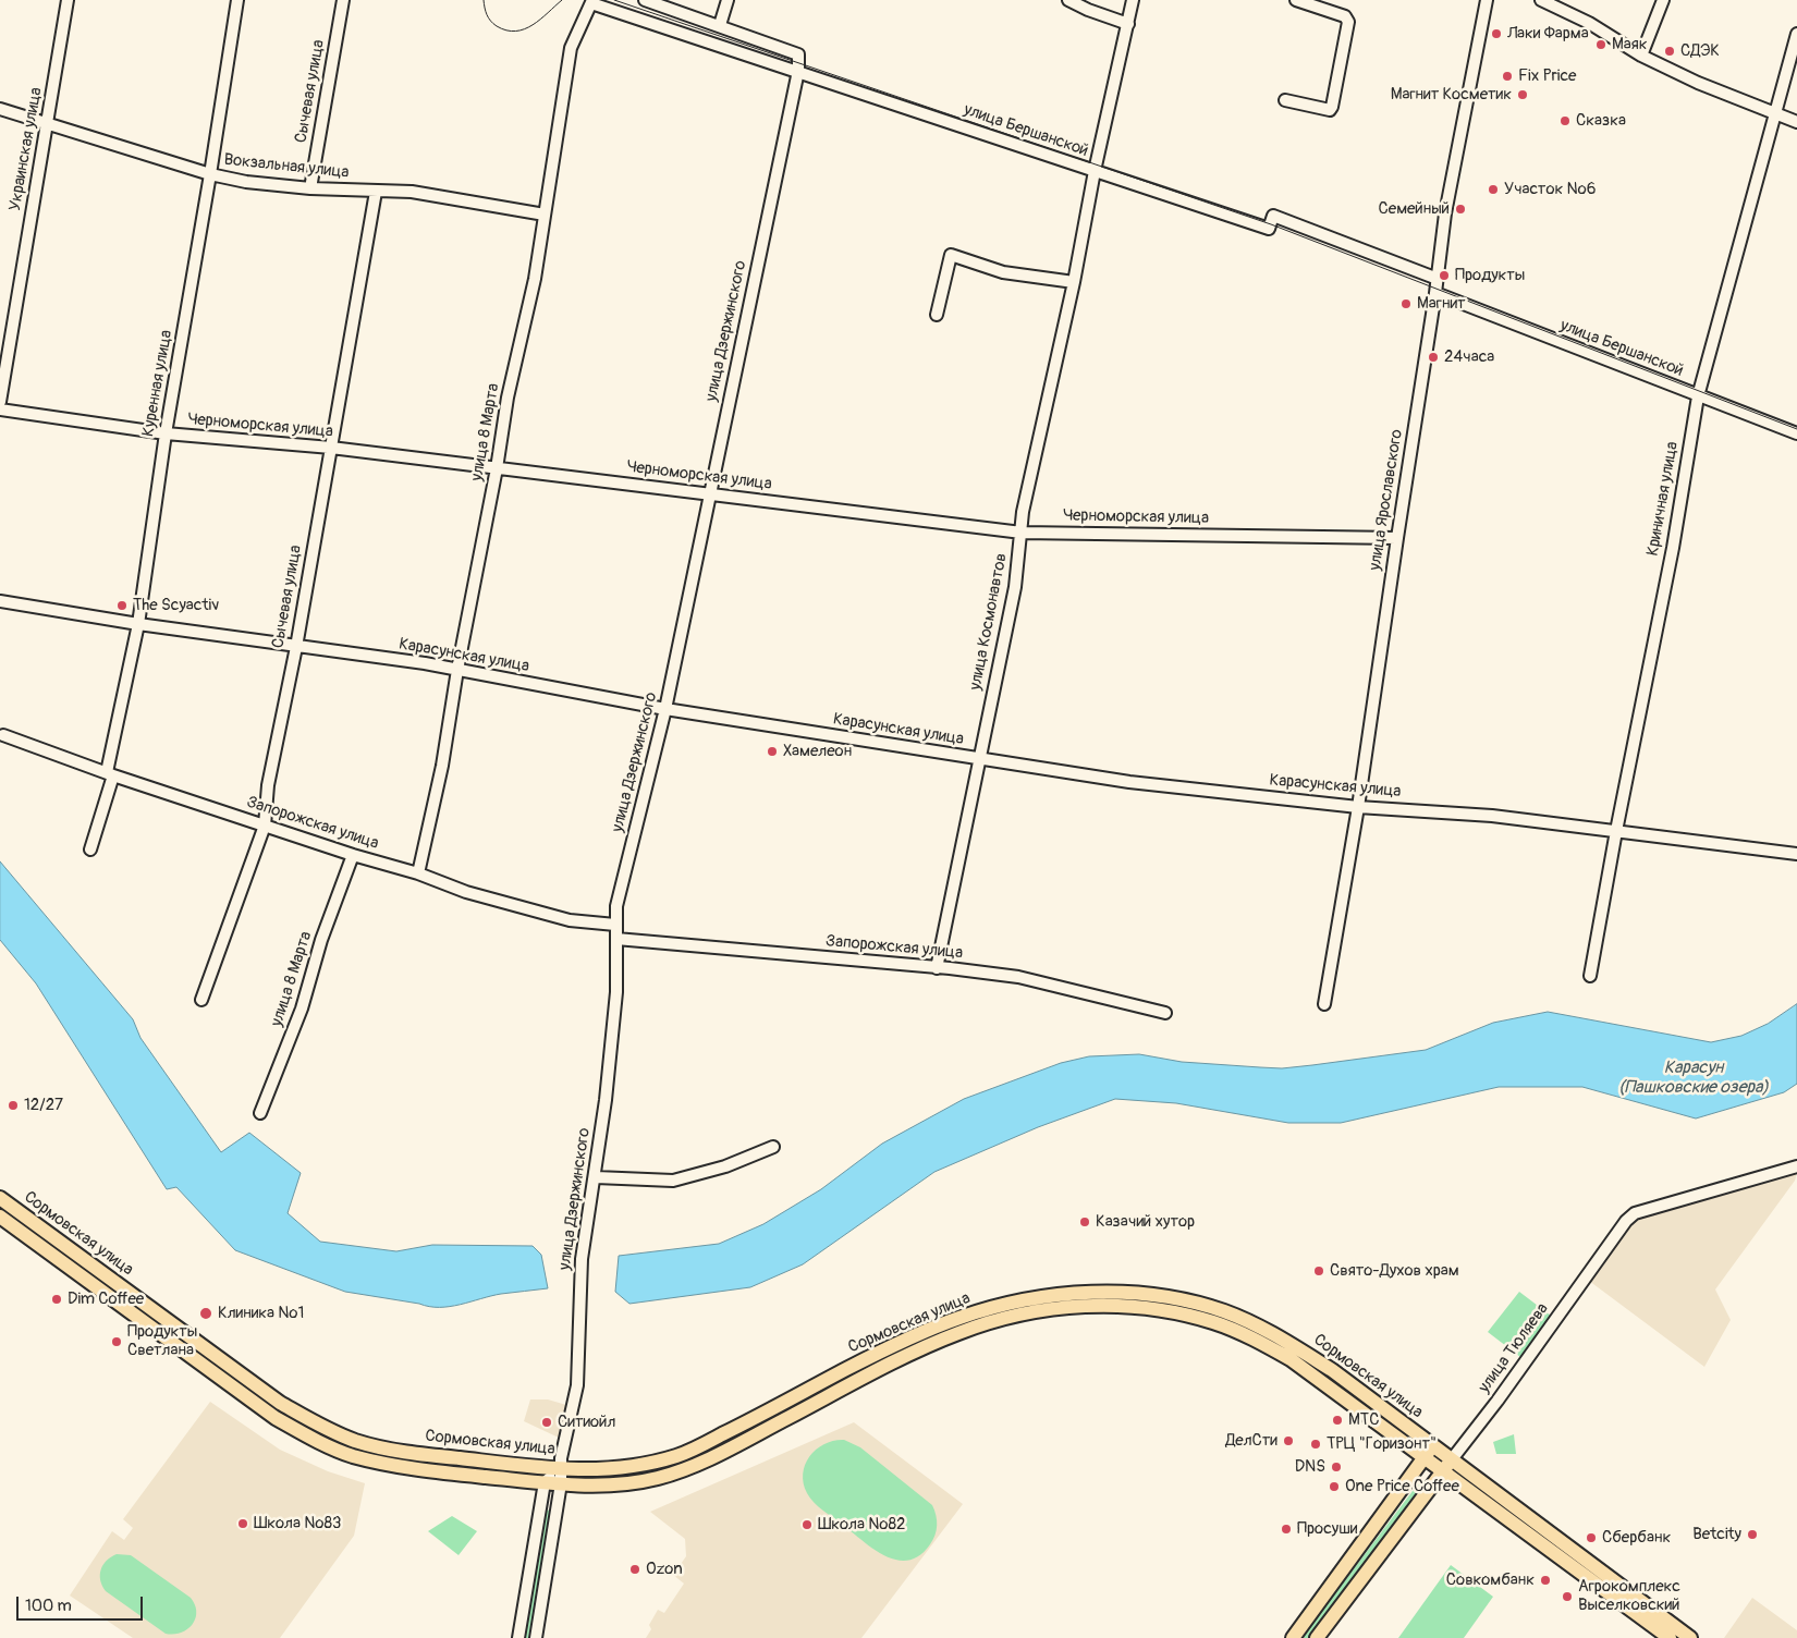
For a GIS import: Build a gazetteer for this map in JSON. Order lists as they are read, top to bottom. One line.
{"streets":{"main road":["Сормовская улица","улица Тюляева"],"street":["Сычевая улица","улица Бершанской","Украинская улица","Вокзальная улица","улица Дзержинского","Куренная улица","Черноморская улица","улица 8 Марта","Криничная улица","улица Ярославского","улица Космонавтов","Карасунская улица","Запорожская улица"]},"crossings":[["Сычевая улица","Вокзальная улица"],["Сычевая улица","Черноморская улица"],["Сычевая улица","Карасунская улица"],["Сычевая улица","Запорожская улица"],["улица Бершанской","улица Дзержинского"],["улица Бершанской","улица 8 Марта"],["улица Бершанской","Криничная улица"],["улица Бершанской","улица Ярославского"],["улица Бершанской","улица Космонавтов"],["Украинская улица","Вокзальная улица"],["Вокзальная улица","Куренная улица"],["Вокзальная улица","улица 8 Марта"],["улица Дзержинского","Черноморская улица"],["улица Дзержинского","Карасунская улица"],["улица Дзержинского","Запорожская улица"],["улица Дзержинского","Сормовская улица"],["Куренная улица","Черноморская улица"],["Куренная улица","Карасунская улица"],["Куренная улица","Запорожская улица"],["Черноморская улица","улица 8 Марта"],["Черноморская улица","улица Ярославского"],["Черноморская улица","улица Космонавтов"],["улица 8 Марта","Карасунская улица"],["улица 8 Марта","Запорожская улица"],["Криничная улица","Карасунская улица"],["улица Ярославского","Карасунская улица"],["улица Космонавтов","Карасунская улица"],["улица Космонавтов","Запорожская улица"],["Сормовская улица","улица Тюляева"]],"water":["Карасун (Пашковские озера)"],"places":["Лаки Фарма","Маяк","СДЭК","Fix Price","Магнит Косметик","Сказка","Участок №6","Семейный","Продукты","Магнит","24часа","The Scyactiv","Хамелеон","12/27","Казачий хутор","Свято-Духов храм","Dim Coffee","Клиника №1","Продукты Светлана","МТС","Ситиойл","ДелСти","ТРЦ \"Горизонт\"","DNS","One Price Coffee","Школа №83","Школа №82","Просуши","Betcity","Сбербанк","Ozon","Совкомбанк","Агрокомплекс Выселковский"],"scale_bar":"100 m"}
